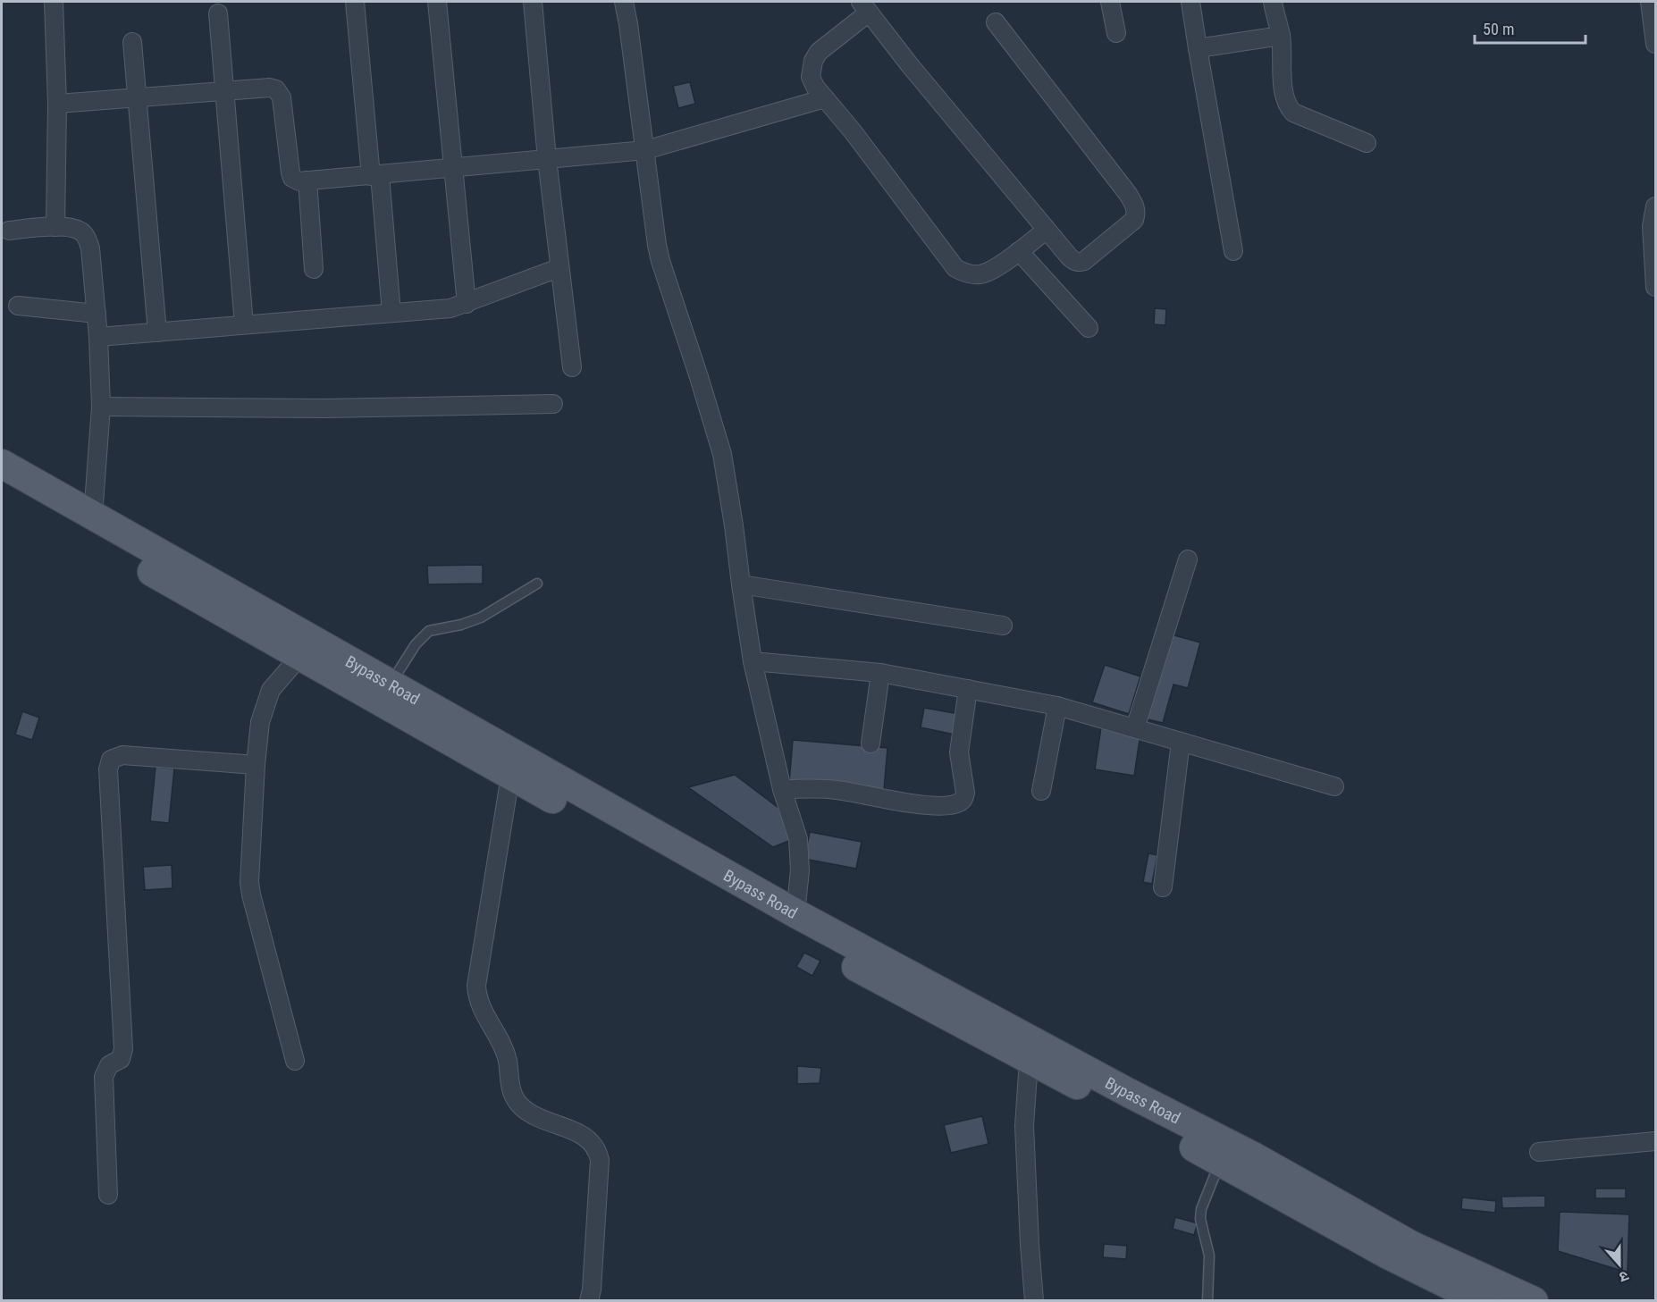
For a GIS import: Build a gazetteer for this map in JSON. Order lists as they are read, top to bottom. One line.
{"streets":{"main road":["Bypass Road"]},"scale_bar":"50 m","north":"bottom"}
